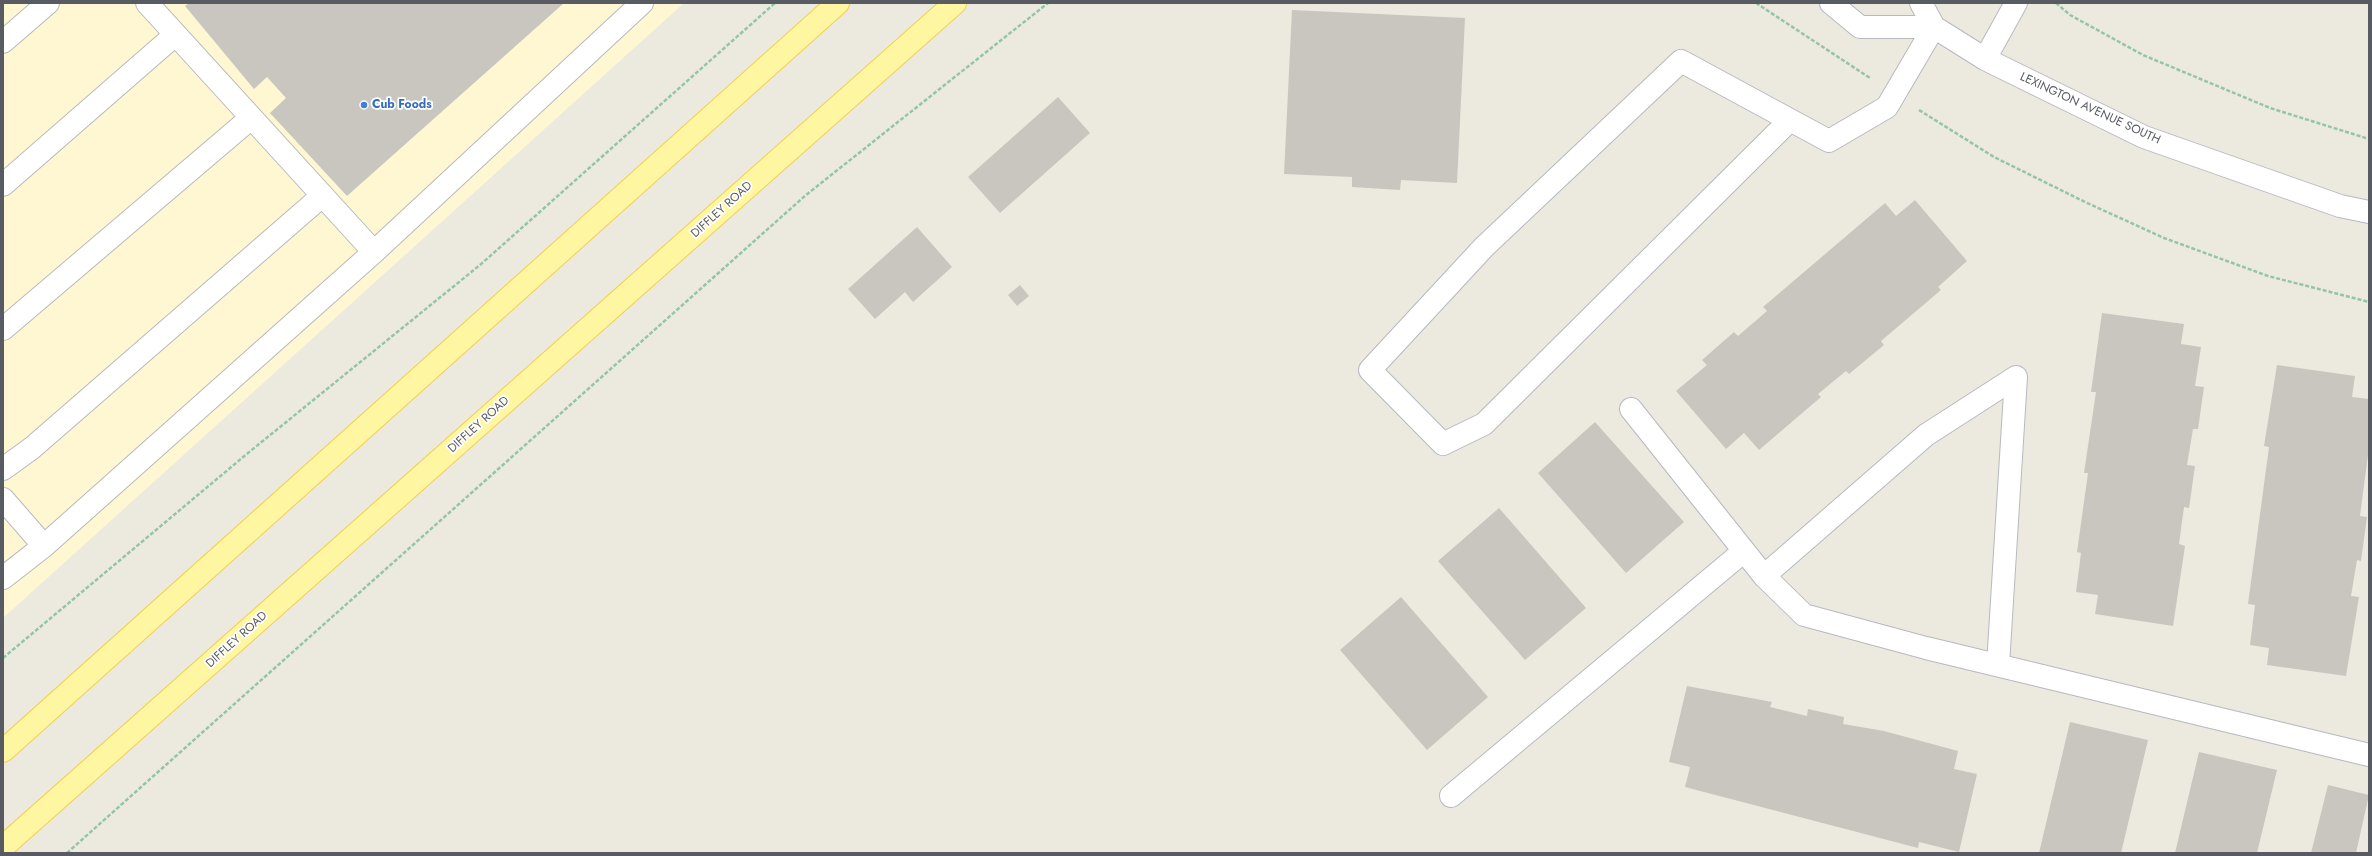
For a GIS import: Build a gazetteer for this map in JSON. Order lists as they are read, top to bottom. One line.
{"streets":{"main road":["DIFFLEY ROAD"],"street":["LEXINGTON AVENUE SOUTH"]},"places":["Cub Foods"]}
